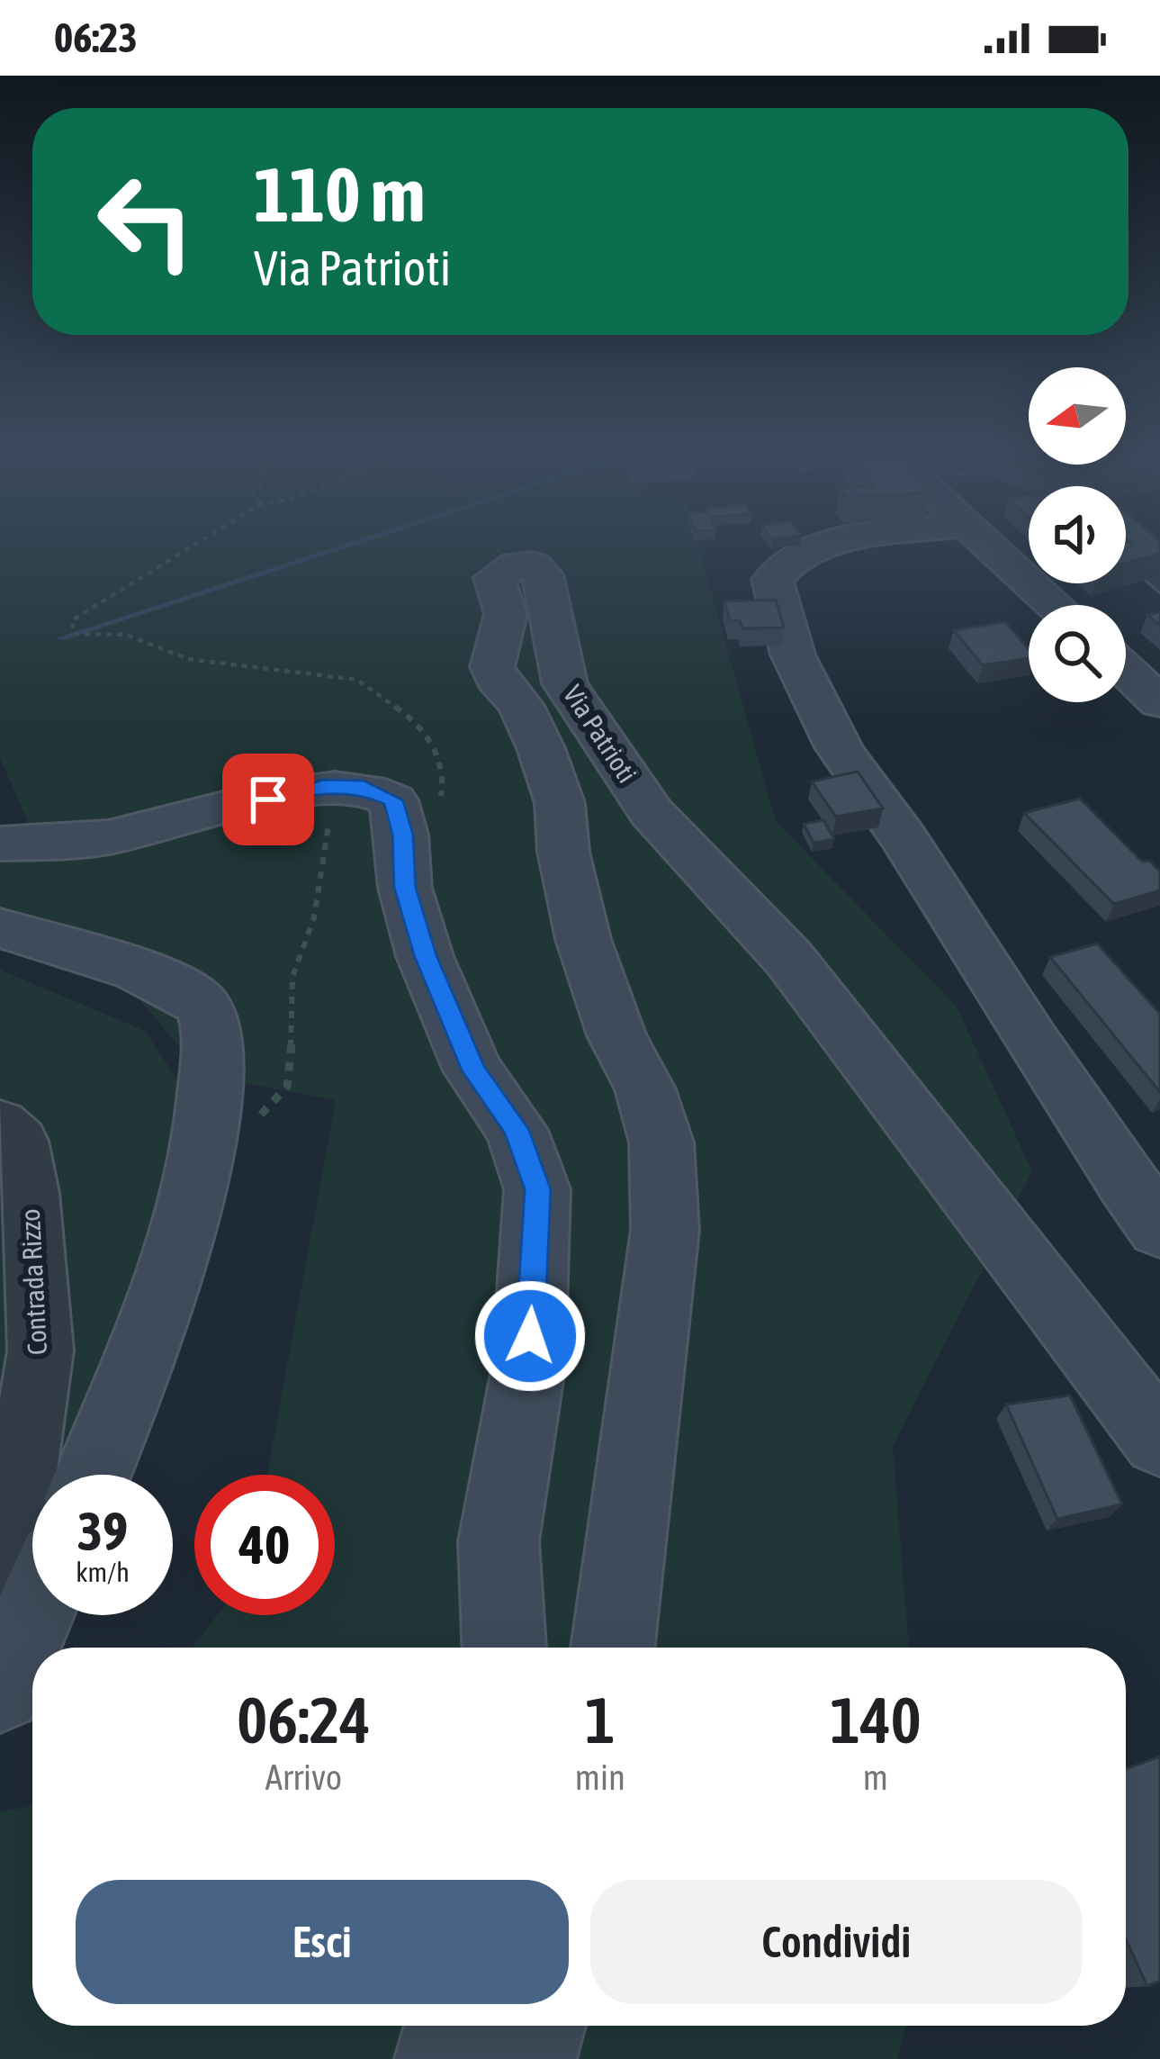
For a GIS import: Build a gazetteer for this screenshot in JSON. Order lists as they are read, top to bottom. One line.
{"streets":{"street":["Via Patrioti","Contrada Rizzo"]},"north":"left","page":{"status":"06:23","turn":["110 m","Via Patrioti"],"speed":"39 km/h","limit":"40","eta":["06:24","Arrivo","1","min","140","m"],"buttons":["Esci","Condividi"]}}
